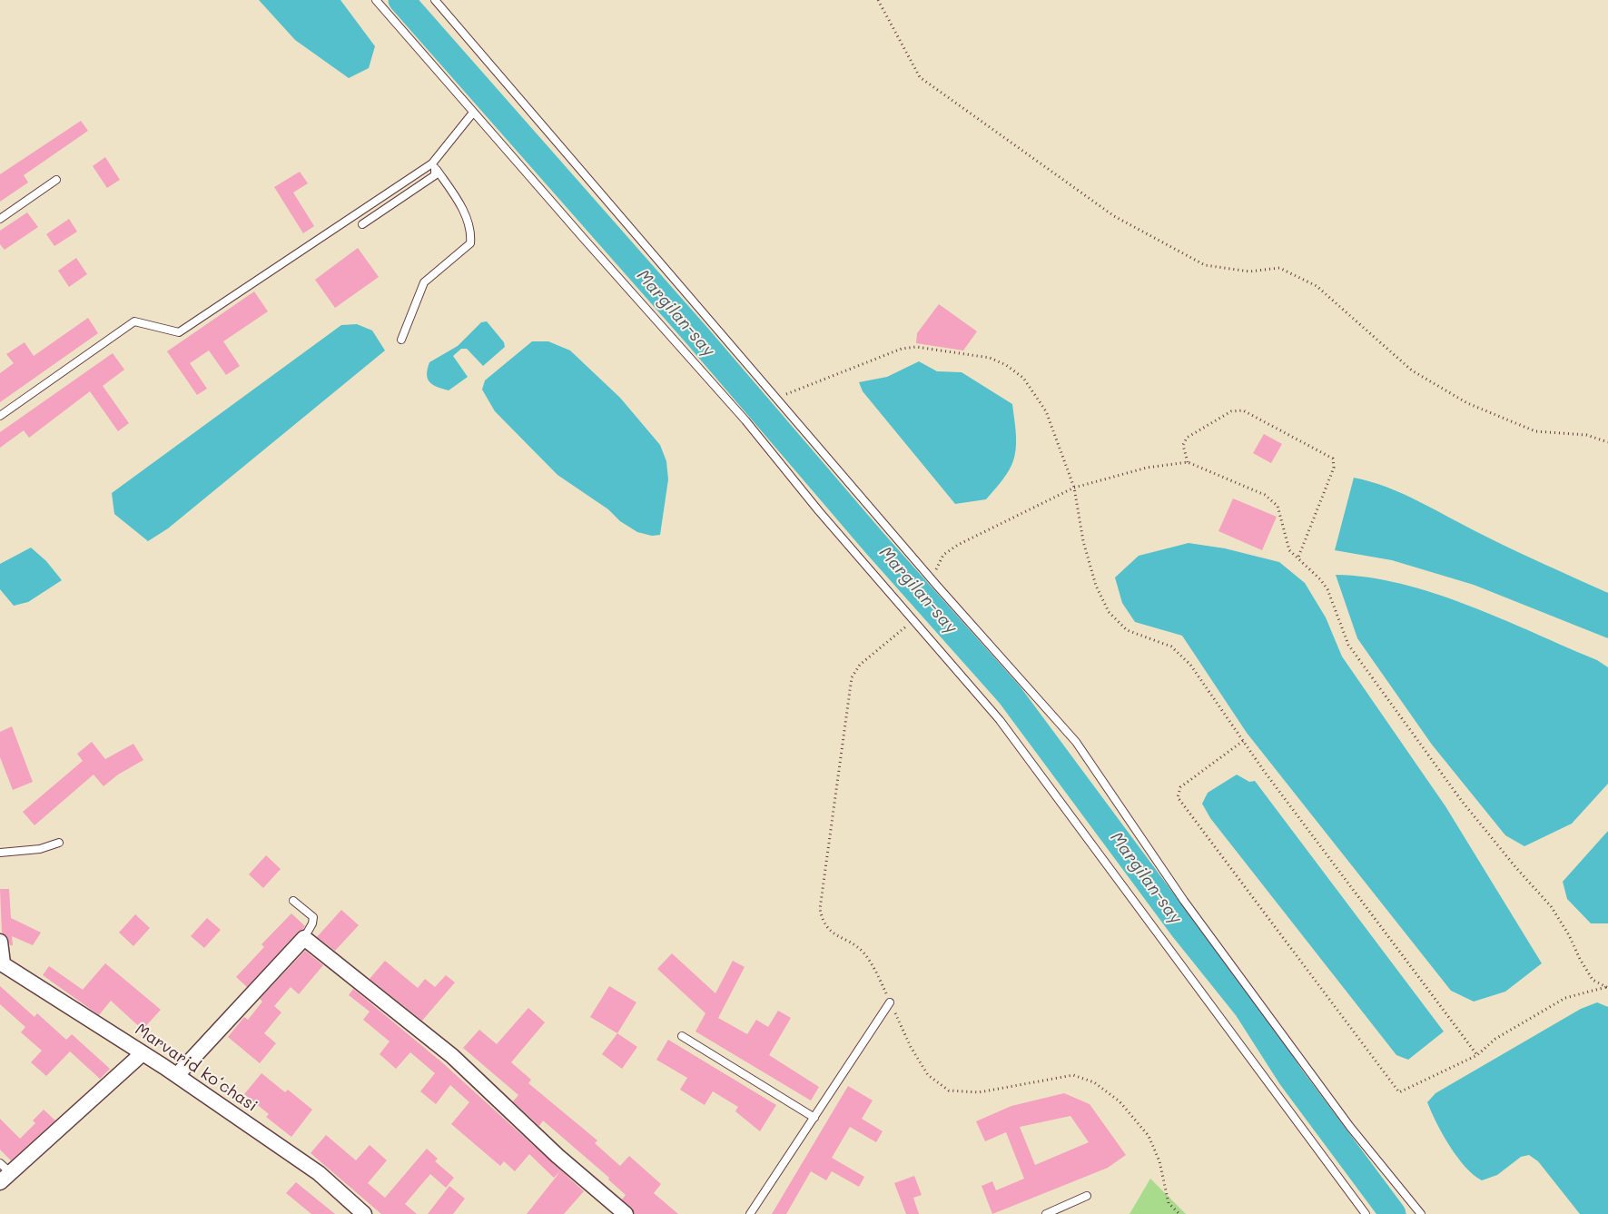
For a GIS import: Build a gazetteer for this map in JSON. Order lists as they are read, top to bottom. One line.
{"streets":{"street":["Marvarid koʻchasi"]},"water":["Margilan-say"]}
